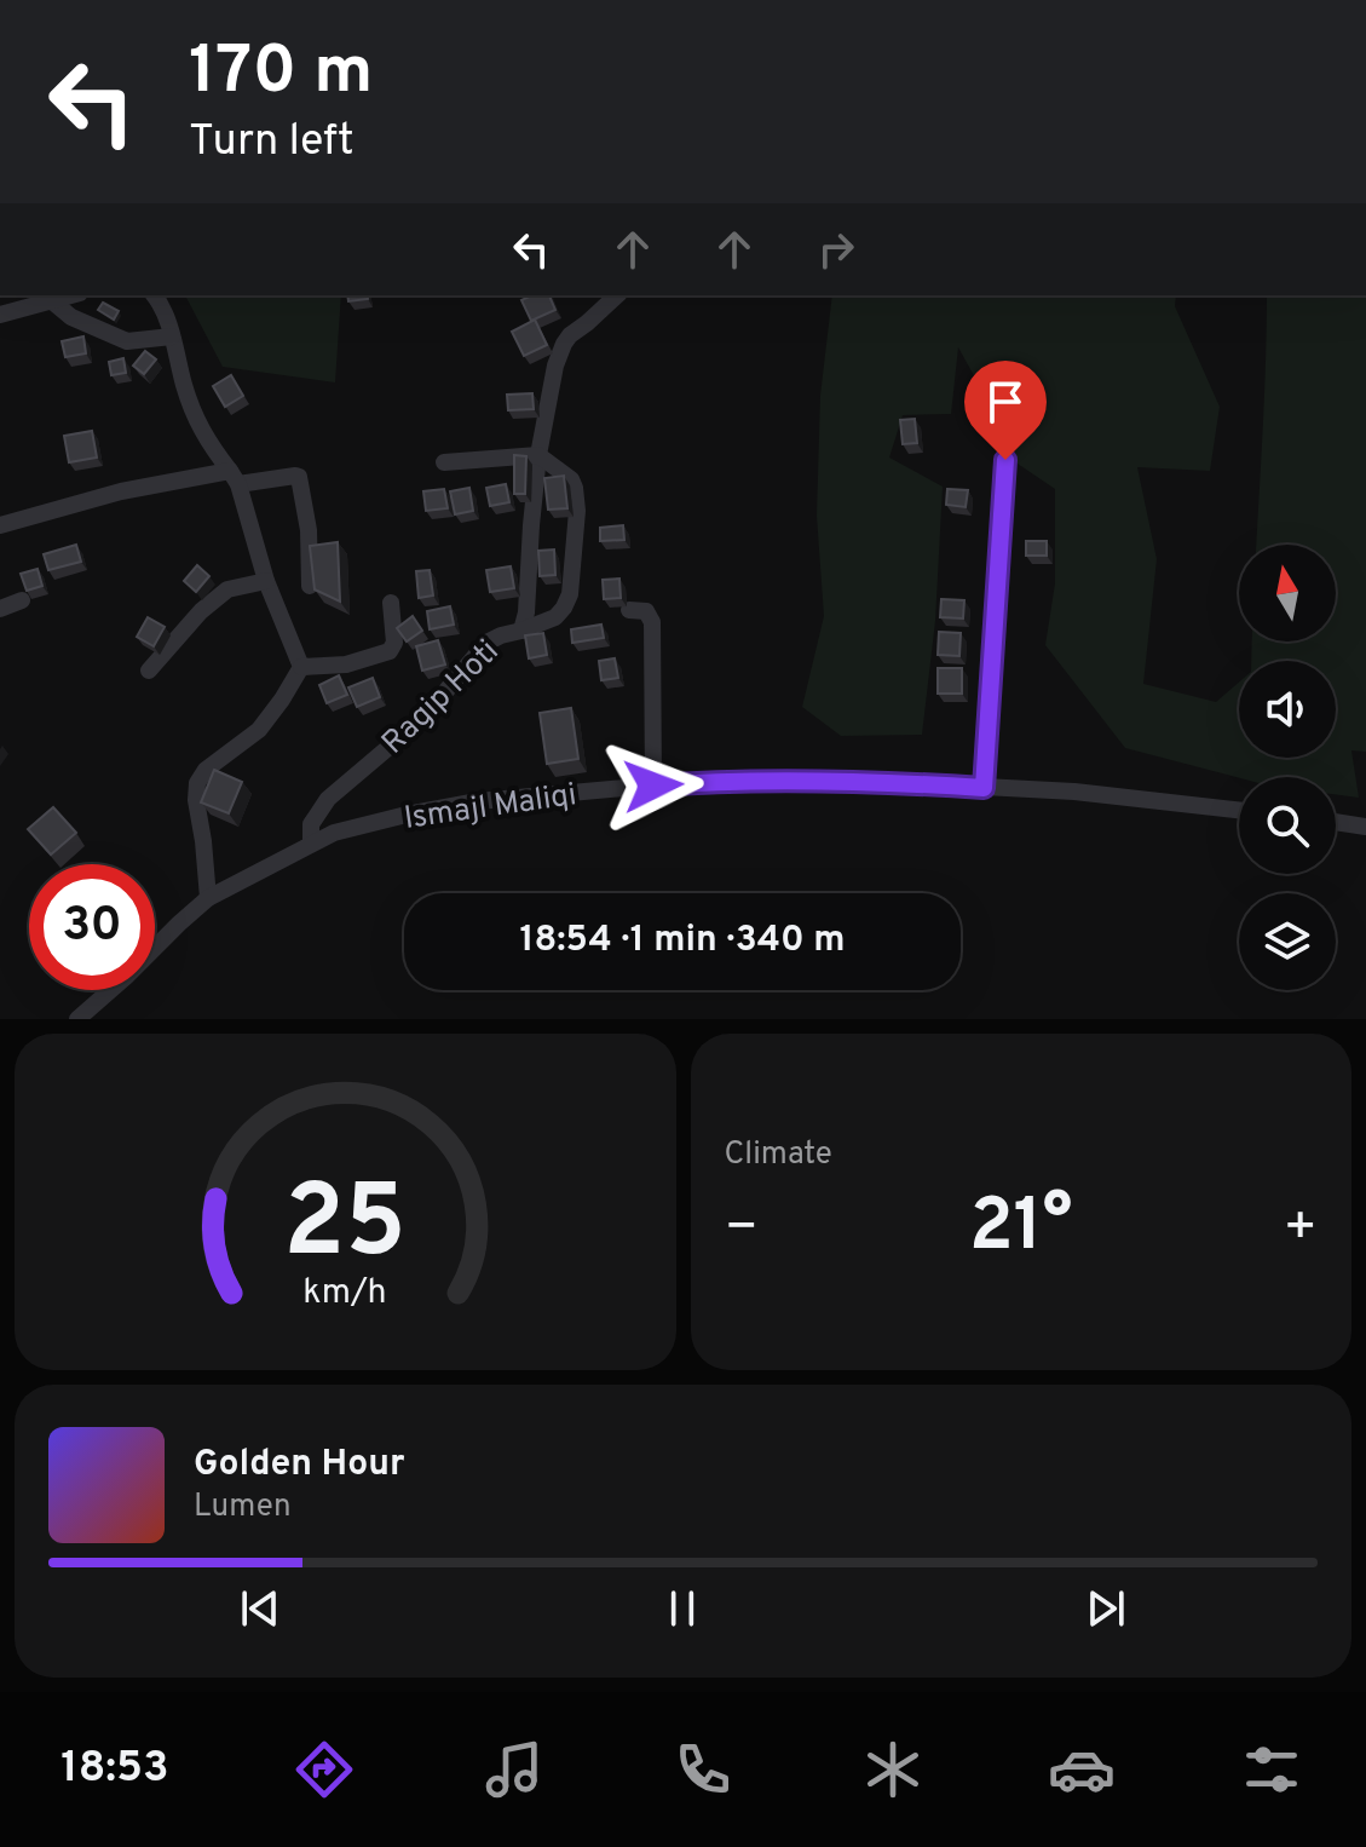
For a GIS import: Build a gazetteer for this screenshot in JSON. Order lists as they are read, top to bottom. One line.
{"streets":{"street":["Ragip Hoti","Ismajl Maliqi"]},"crossings":[["Ragip Hoti","Ismajl Maliqi"]],"north":"top","page":{"turn":["170 m","Turn left"],"limit":"30","trip":"18:54 · 1 min · 340 m","tile":"Climate","heat":["−","21°","+"],"song":["Golden Hour","Lumen"],"tabs":"18:53","gauge":["25","km/h"]}}
